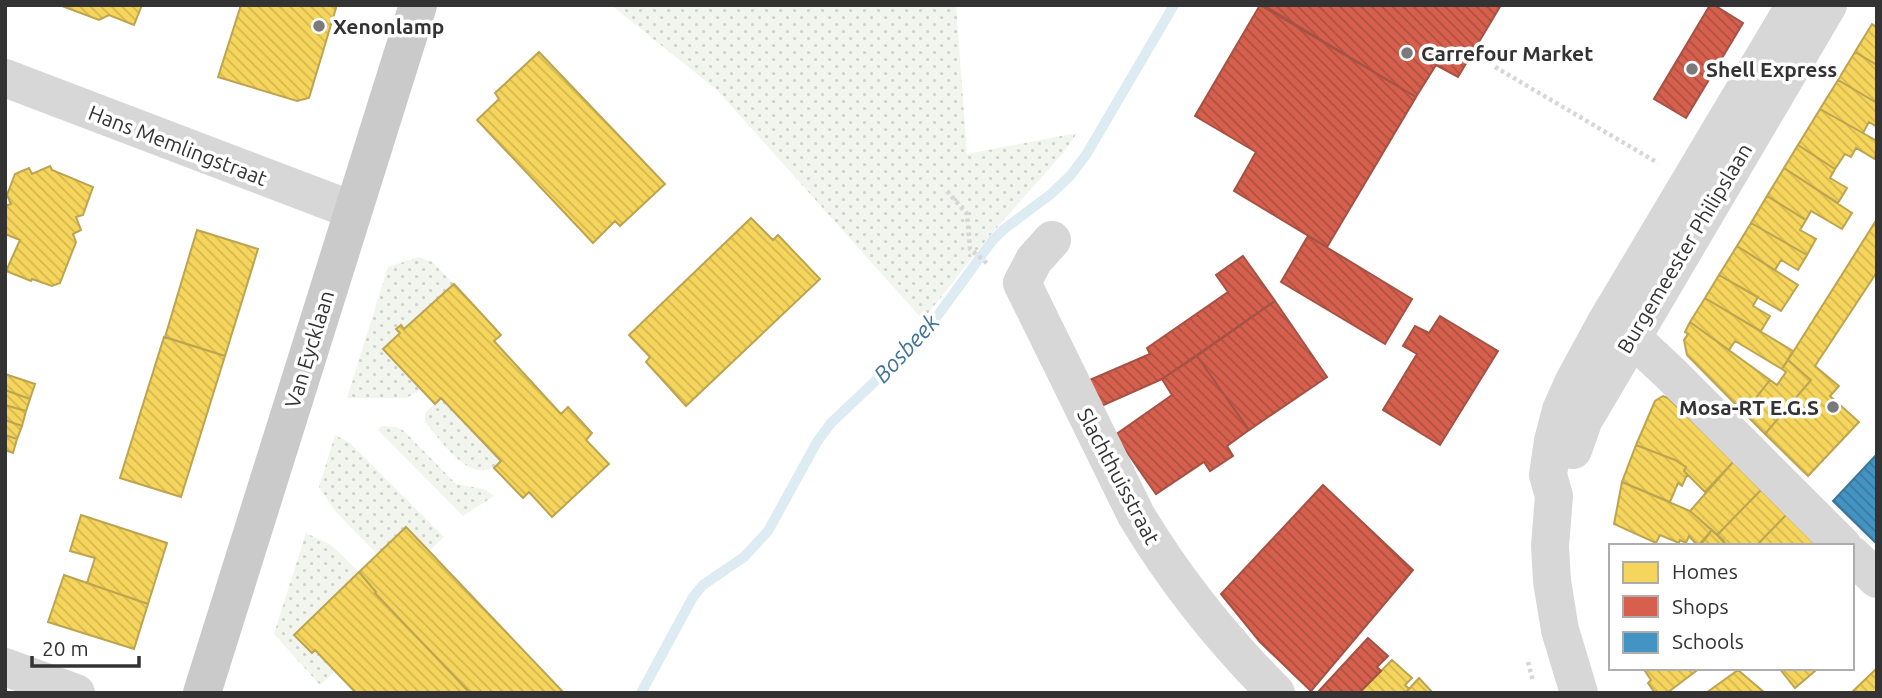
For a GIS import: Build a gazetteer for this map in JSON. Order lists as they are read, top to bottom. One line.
{"streets":{"main road":["Van Eycklaan"],"street":["Hans Memlingstraat","Burgemeester Philipslaan","Slachthuisstraat"]},"crossings":[["Hans Memlingstraat","Van Eycklaan"]],"water":["Bosbeek"],"places":["Xenonlamp","Carrefour Market","Shell Express","Mosa-RT E.G.S"],"legend":["Homes","Shops","Schools"],"scale_bar":"20 m"}
